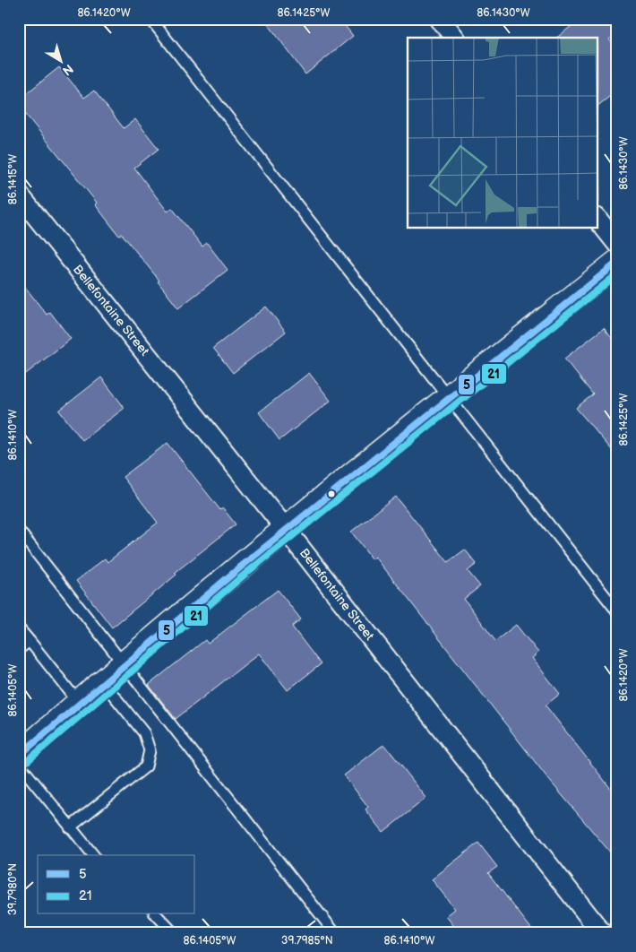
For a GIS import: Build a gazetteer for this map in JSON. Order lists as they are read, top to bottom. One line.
{"streets":{"street":["Bellefontaine Street"]},"lines":["transit line 5","transit line 21"],"legend":["5","21"],"north":"bottom right","coordinates":["86.1420°W","86.1425°W","86.1430°W","86.1415°W","86.1410°W","86.1405°W","39.7980°N","39.7985°N"]}
